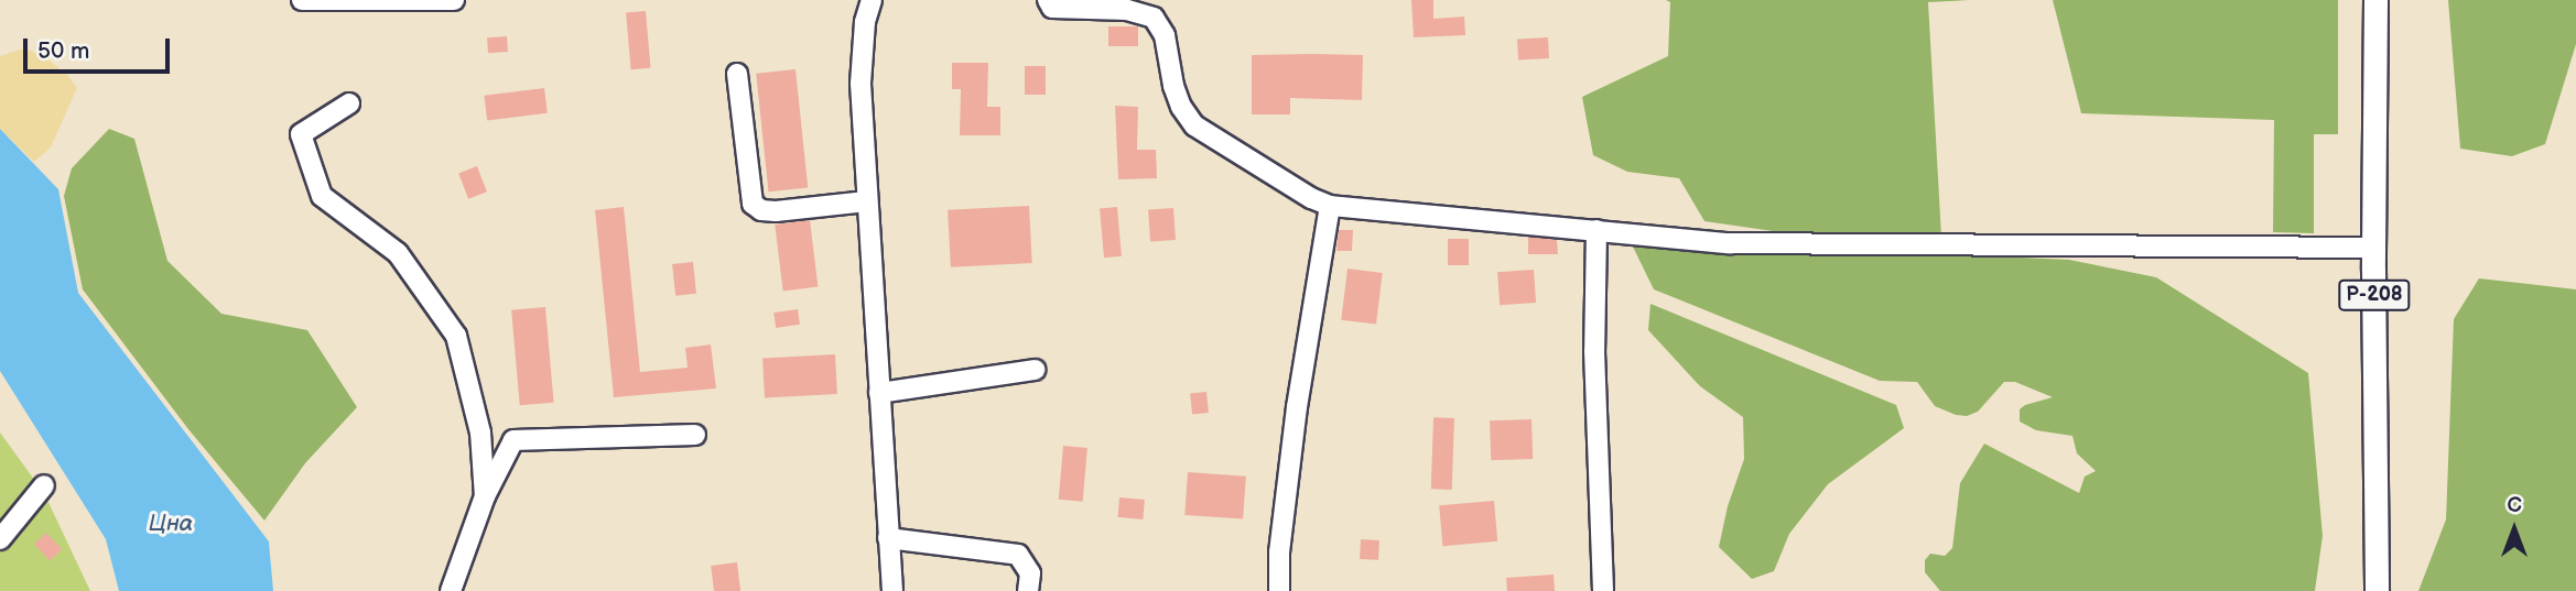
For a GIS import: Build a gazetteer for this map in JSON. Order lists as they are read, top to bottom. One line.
{"streets":{"main road":["Р-208"]},"water":["Цна"],"scale_bar":"50 m","north":"top"}
